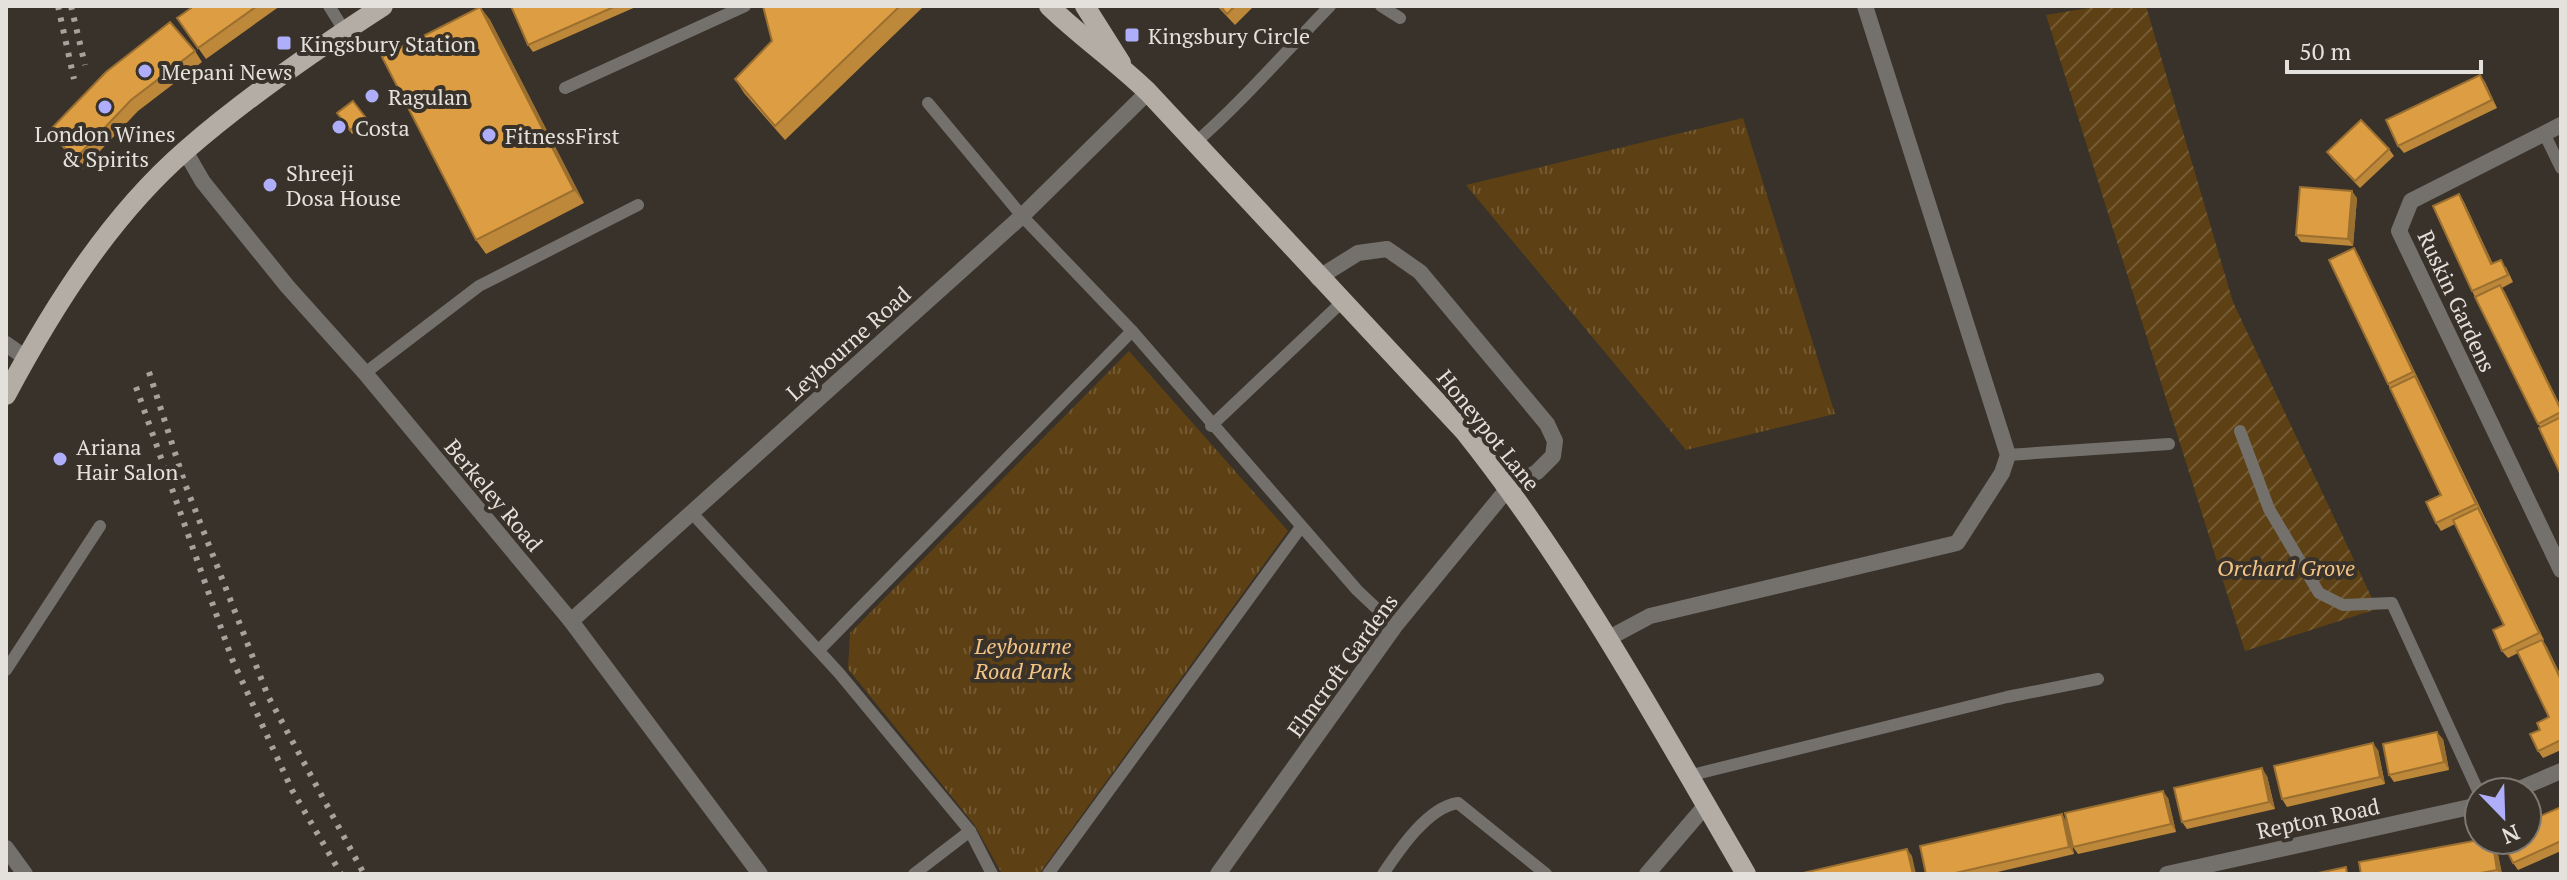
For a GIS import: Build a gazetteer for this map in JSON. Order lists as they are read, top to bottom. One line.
{"streets":{"main road":["Honeypot Lane"],"street":["Ruskin Gardens","Leybourne Road","Berkeley Road","Elmcroft Gardens","Repton Road"]},"crossings":[["Leybourne Road","Honeypot Lane"],["Leybourne Road","Berkeley Road"],["Honeypot Lane","Elmcroft Gardens"]],"parks":["Orchard Grove","Leybourne Road Park"],"places":{"transit":["Kingsbury Circle","Kingsbury Station"],"other":["Mepani News","Ragulan","London Wines & Spirits","Costa","FitnessFirst","Shreeji Dosa House","Ariana Hair Salon"]},"scale_bar":"50 m","north":"bottom right"}
